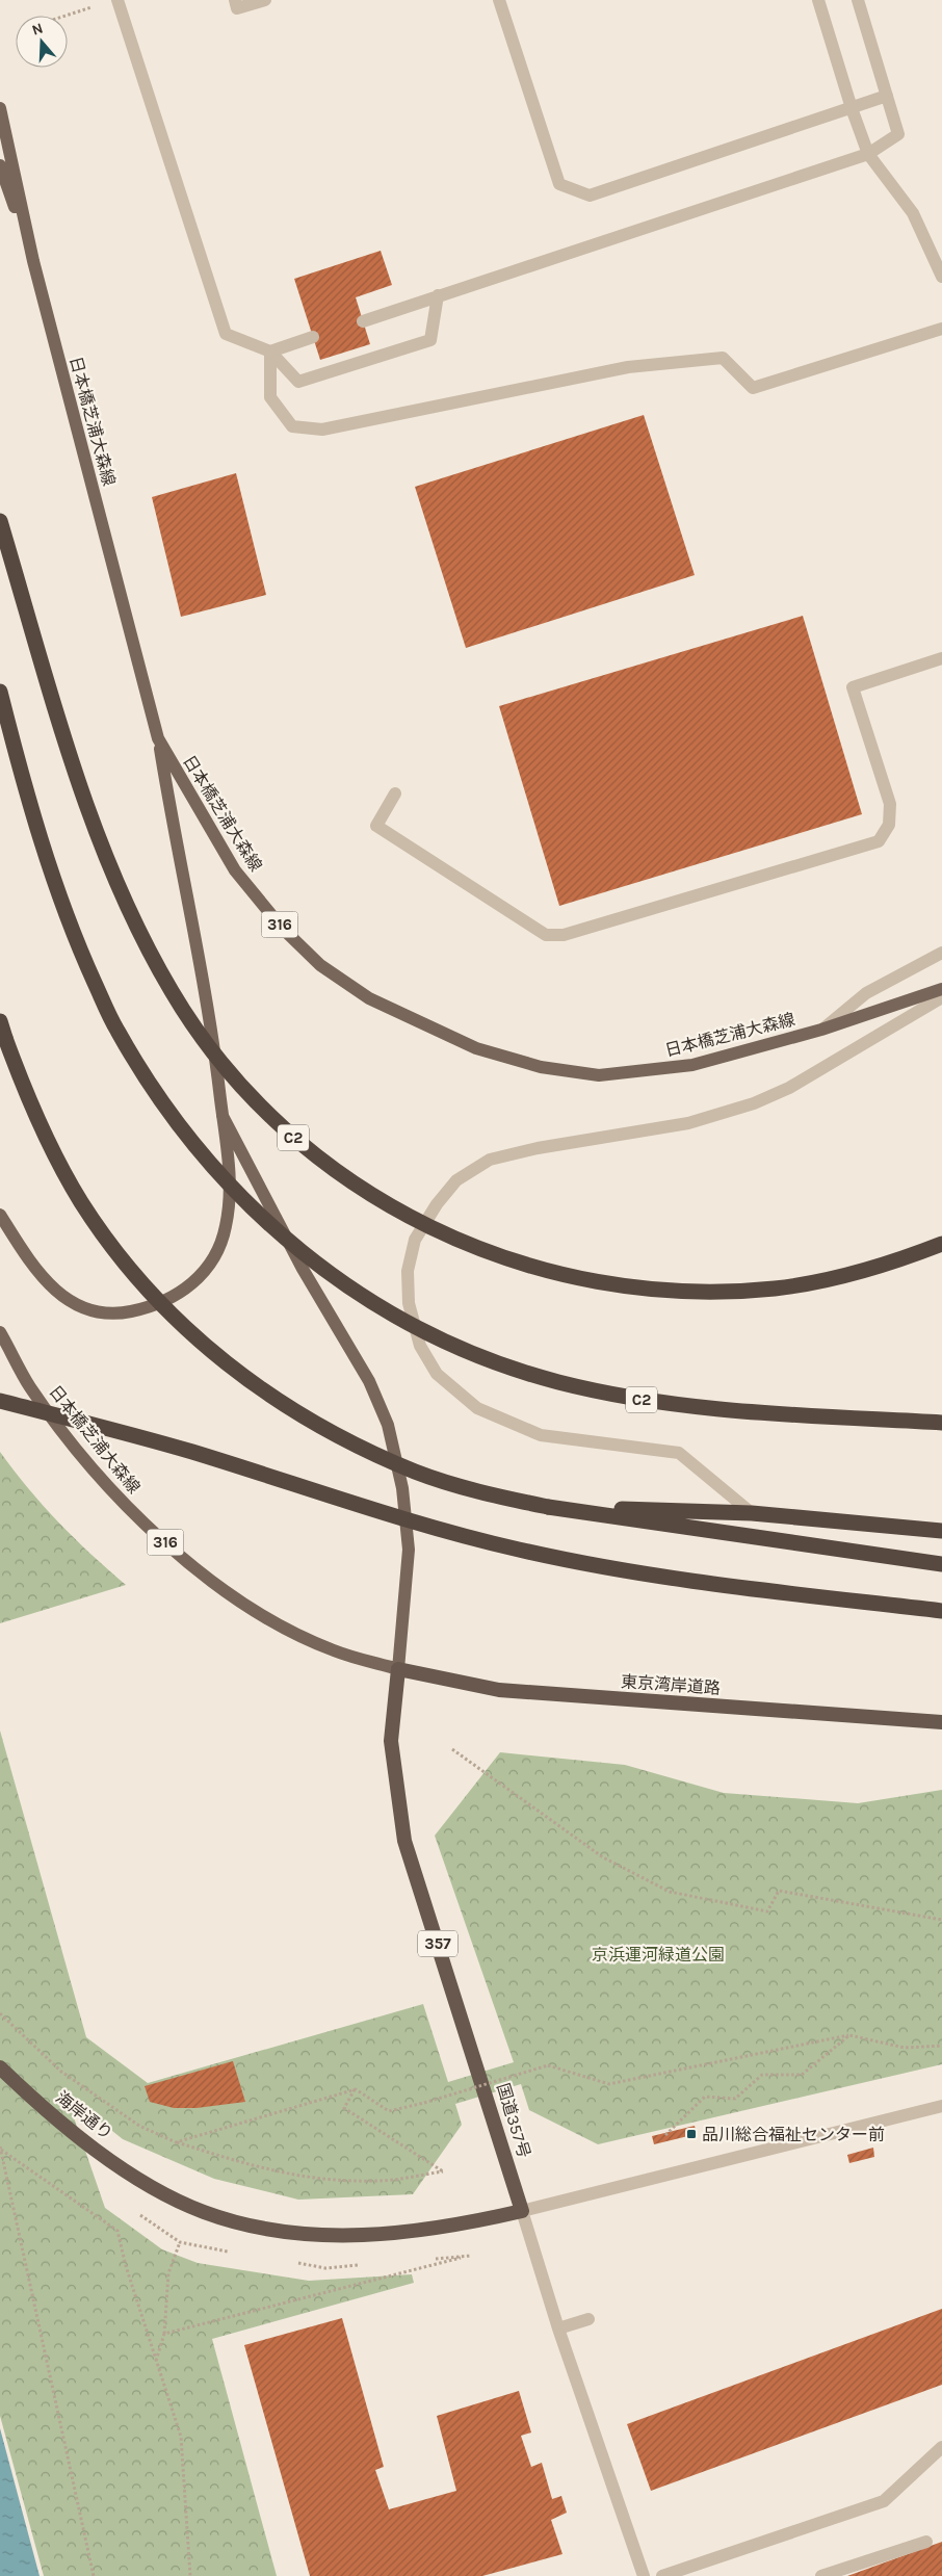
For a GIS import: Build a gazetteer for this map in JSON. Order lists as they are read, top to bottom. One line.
{"streets":{"highway":["C2","東京湾岸道路","357","海岸通り","国道357号"],"main road":["日本橋芝浦大森線","316"]},"crossings":[["日本橋芝浦大森線","東京湾岸道路"],["日本橋芝浦大森線","国道357号"],["東京湾岸道路","国道357号"],["海岸通り","国道357号"]],"parks":["京浜運河緑道公園"],"places":{"transit":["品川総合福祉センター前"]},"north":"top"}
